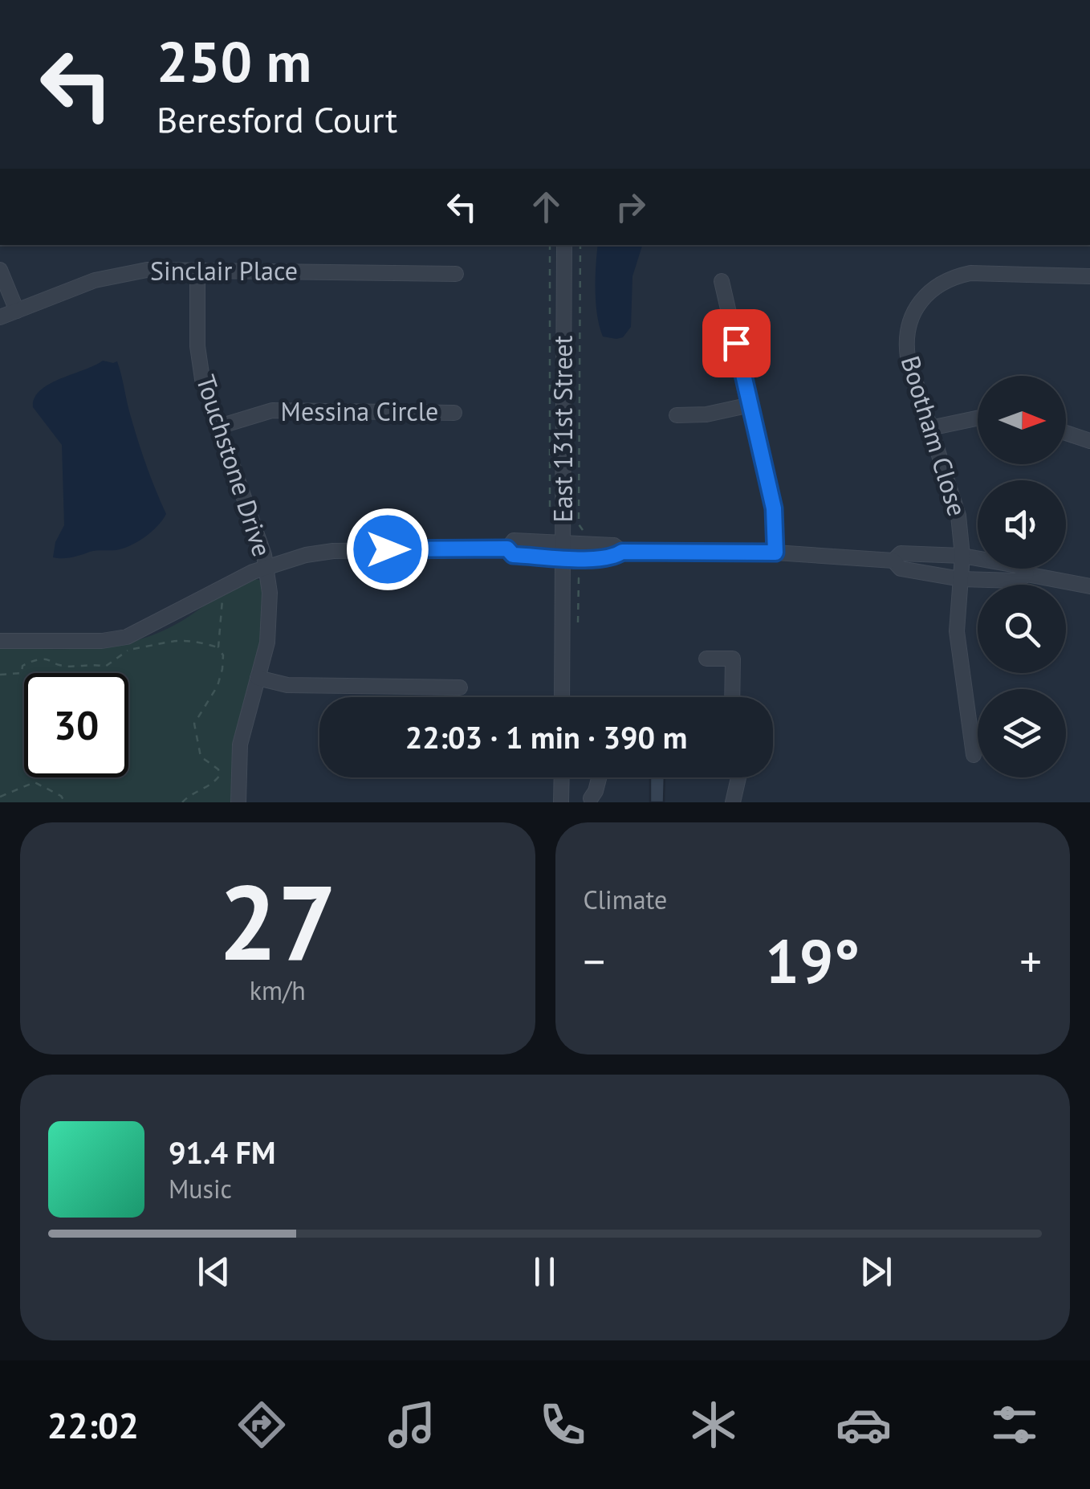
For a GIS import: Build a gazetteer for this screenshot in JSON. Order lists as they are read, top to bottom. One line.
{"streets":{"street":["Sinclair Place","Messina Circle","East 131st Street","Bootham Close","Touchstone Drive"]},"crossings":[["Sinclair Place","Touchstone Drive"],["Messina Circle","Touchstone Drive"]],"north":"right","page":{"turn":["250 m","Beresford Court"],"limit":"30","trip":"22:03 · 1 min · 390 m","tile":[["27","km/h"],"Climate"],"heat":["−","19°","+"],"song":["91.4 FM","Music"],"tabs":"22:02"}}
